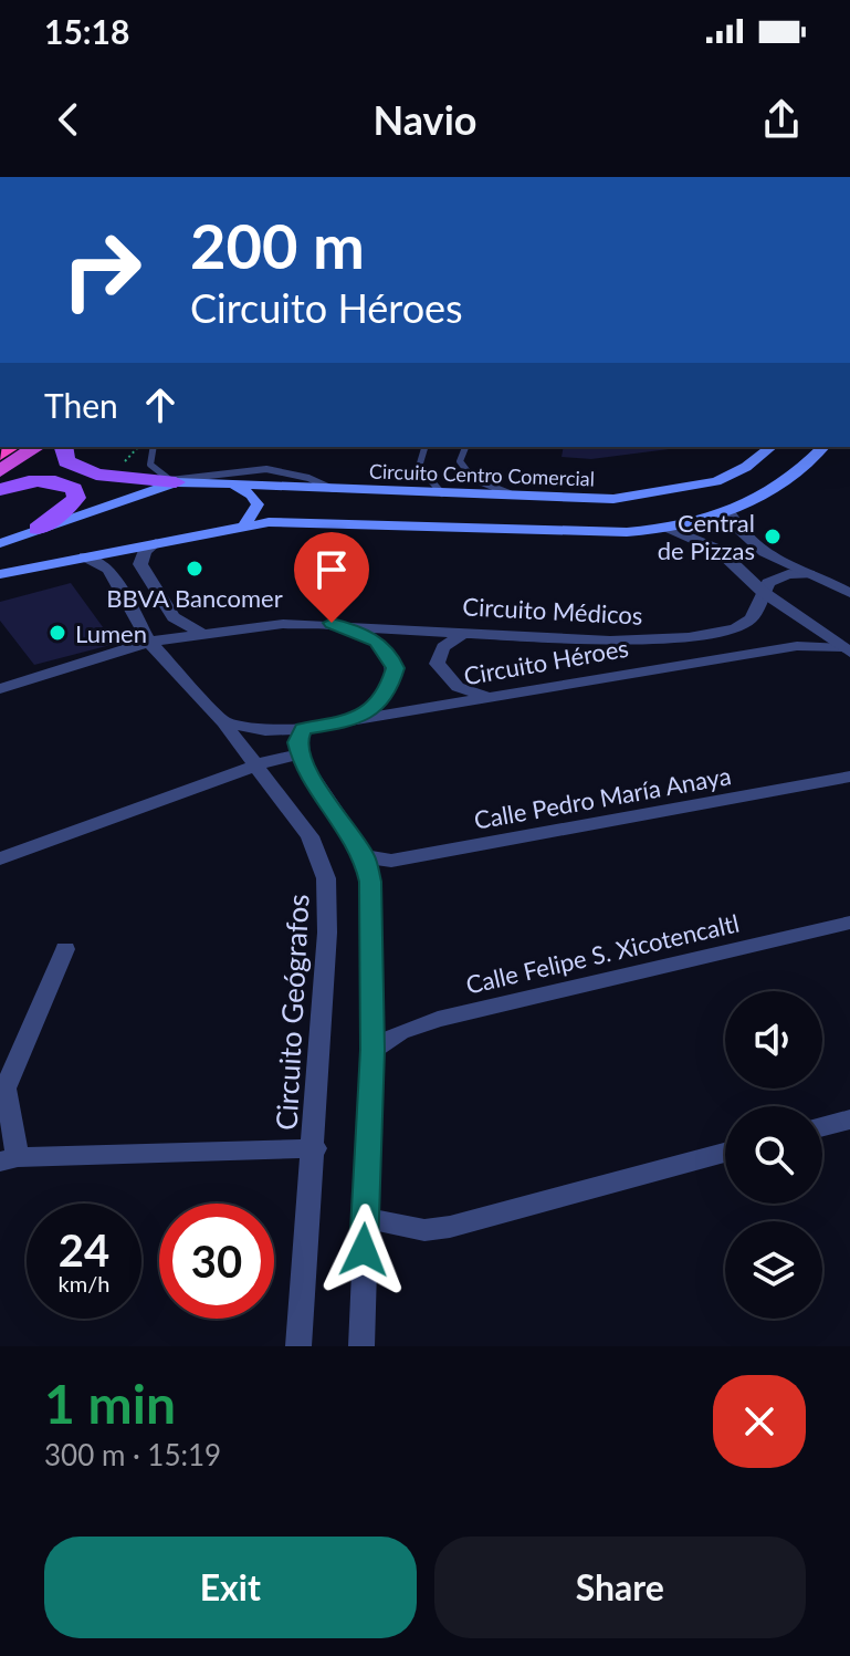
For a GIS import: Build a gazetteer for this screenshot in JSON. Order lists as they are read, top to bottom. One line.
{"streets":{"main road":["Circuito Centro Comercial"],"street":["Circuito Médicos","Circuito Héroes","Calle Pedro María Anaya","Calle Felipe S. Xicotencaltl","Circuito Geógrafos"]},"crossings":[["Circuito Médicos","Circuito Geógrafos"],["Circuito Héroes","Circuito Geógrafos"]],"places":["Central de Pizzas","BBVA Bancomer","Lumen"],"page":{"status":"15:18","header":"Navio","turn":["200 m","Circuito Héroes"],"then":"Then","speed":"24 km/h","limit":"30","heading":["1 min","300 m · 15:19"],"buttons":["Exit","Share"]}}
